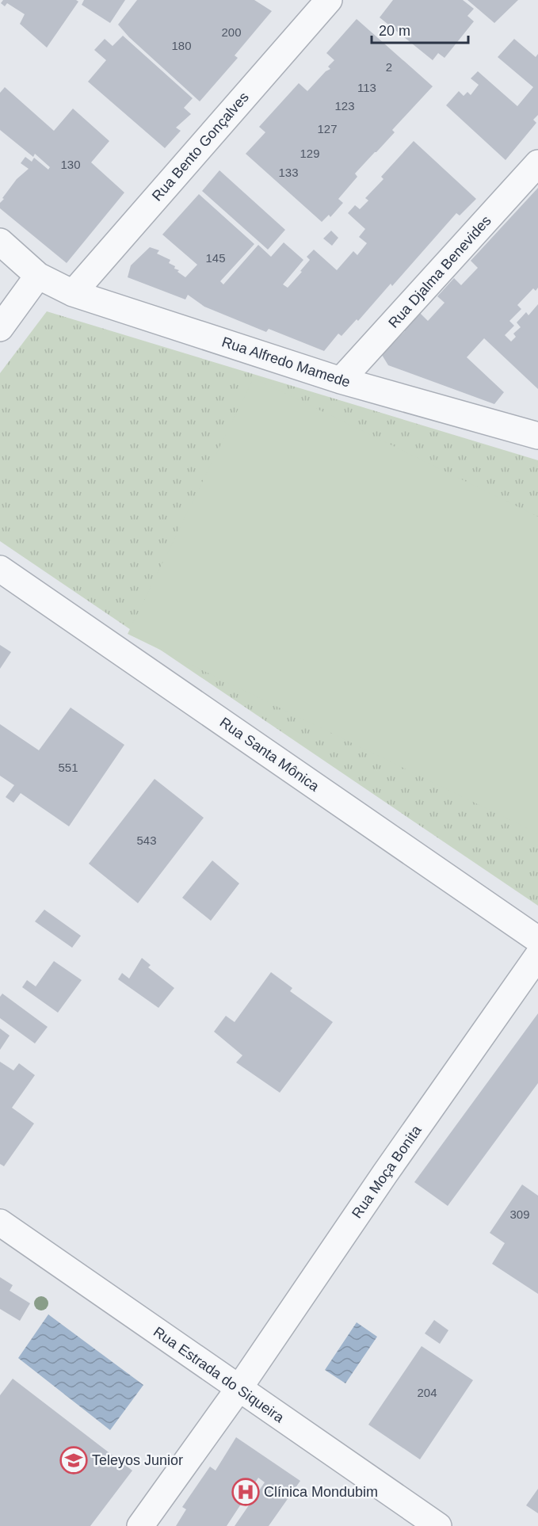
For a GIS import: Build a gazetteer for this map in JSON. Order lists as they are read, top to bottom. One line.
{"streets":{"street":["Rua Bento Gonçalves","Rua Djalma Benevides","Rua Alfredo Mamede","Rua Santa Mônica","Rua Moça Bonita","Rua Estrada do Siqueira"]},"crossings":[["Rua Bento Gonçalves","Rua Alfredo Mamede"],["Rua Djalma Benevides","Rua Alfredo Mamede"],["Rua Moça Bonita","Rua Estrada do Siqueira"]],"places":{"school or university":["Teleyos Junior"],"hospital":["Clínica Mondubim"]},"house_numbers":["200","180","2","113","123","127","129","130","133","145","551","543","309","204"],"scale_bar":"20 m"}
